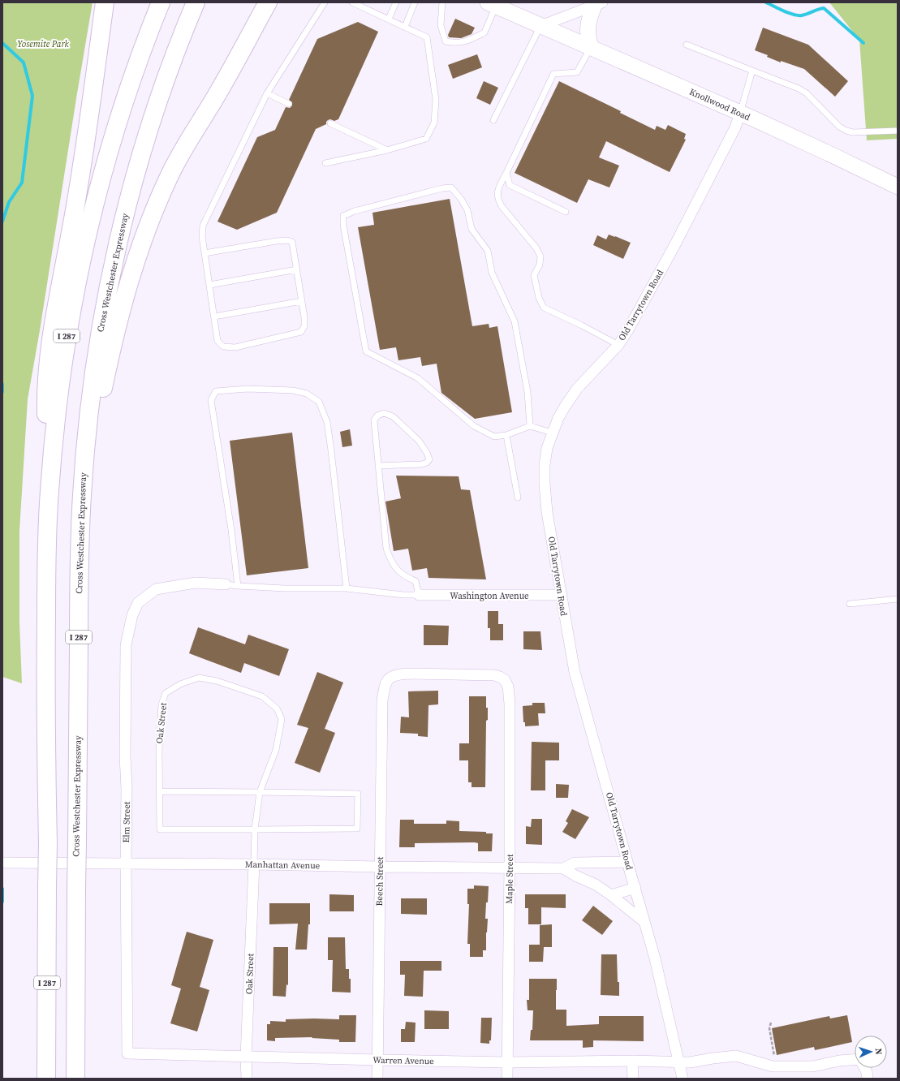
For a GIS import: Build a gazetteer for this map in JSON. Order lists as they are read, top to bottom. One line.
{"streets":{"highway":["Cross Westchester Expressway","I 287"],"main road":["Knollwood Road"],"street":["Old Tarrytown Road","Washington Avenue","Oak Street","Elm Street","Manhattan Avenue","Maple Street","Beech Street","Warren Avenue"]},"crossings":[["Knollwood Road","Old Tarrytown Road"],["Old Tarrytown Road","Washington Avenue"],["Old Tarrytown Road","Manhattan Avenue"],["Old Tarrytown Road","Warren Avenue"],["Oak Street","Manhattan Avenue"],["Oak Street","Warren Avenue"],["Elm Street","Manhattan Avenue"],["Elm Street","Warren Avenue"],["Manhattan Avenue","Maple Street"],["Manhattan Avenue","Beech Street"],["Maple Street","Beech Street"],["Maple Street","Warren Avenue"],["Beech Street","Warren Avenue"]],"parks":["Yosemite Park"],"north":"right"}
